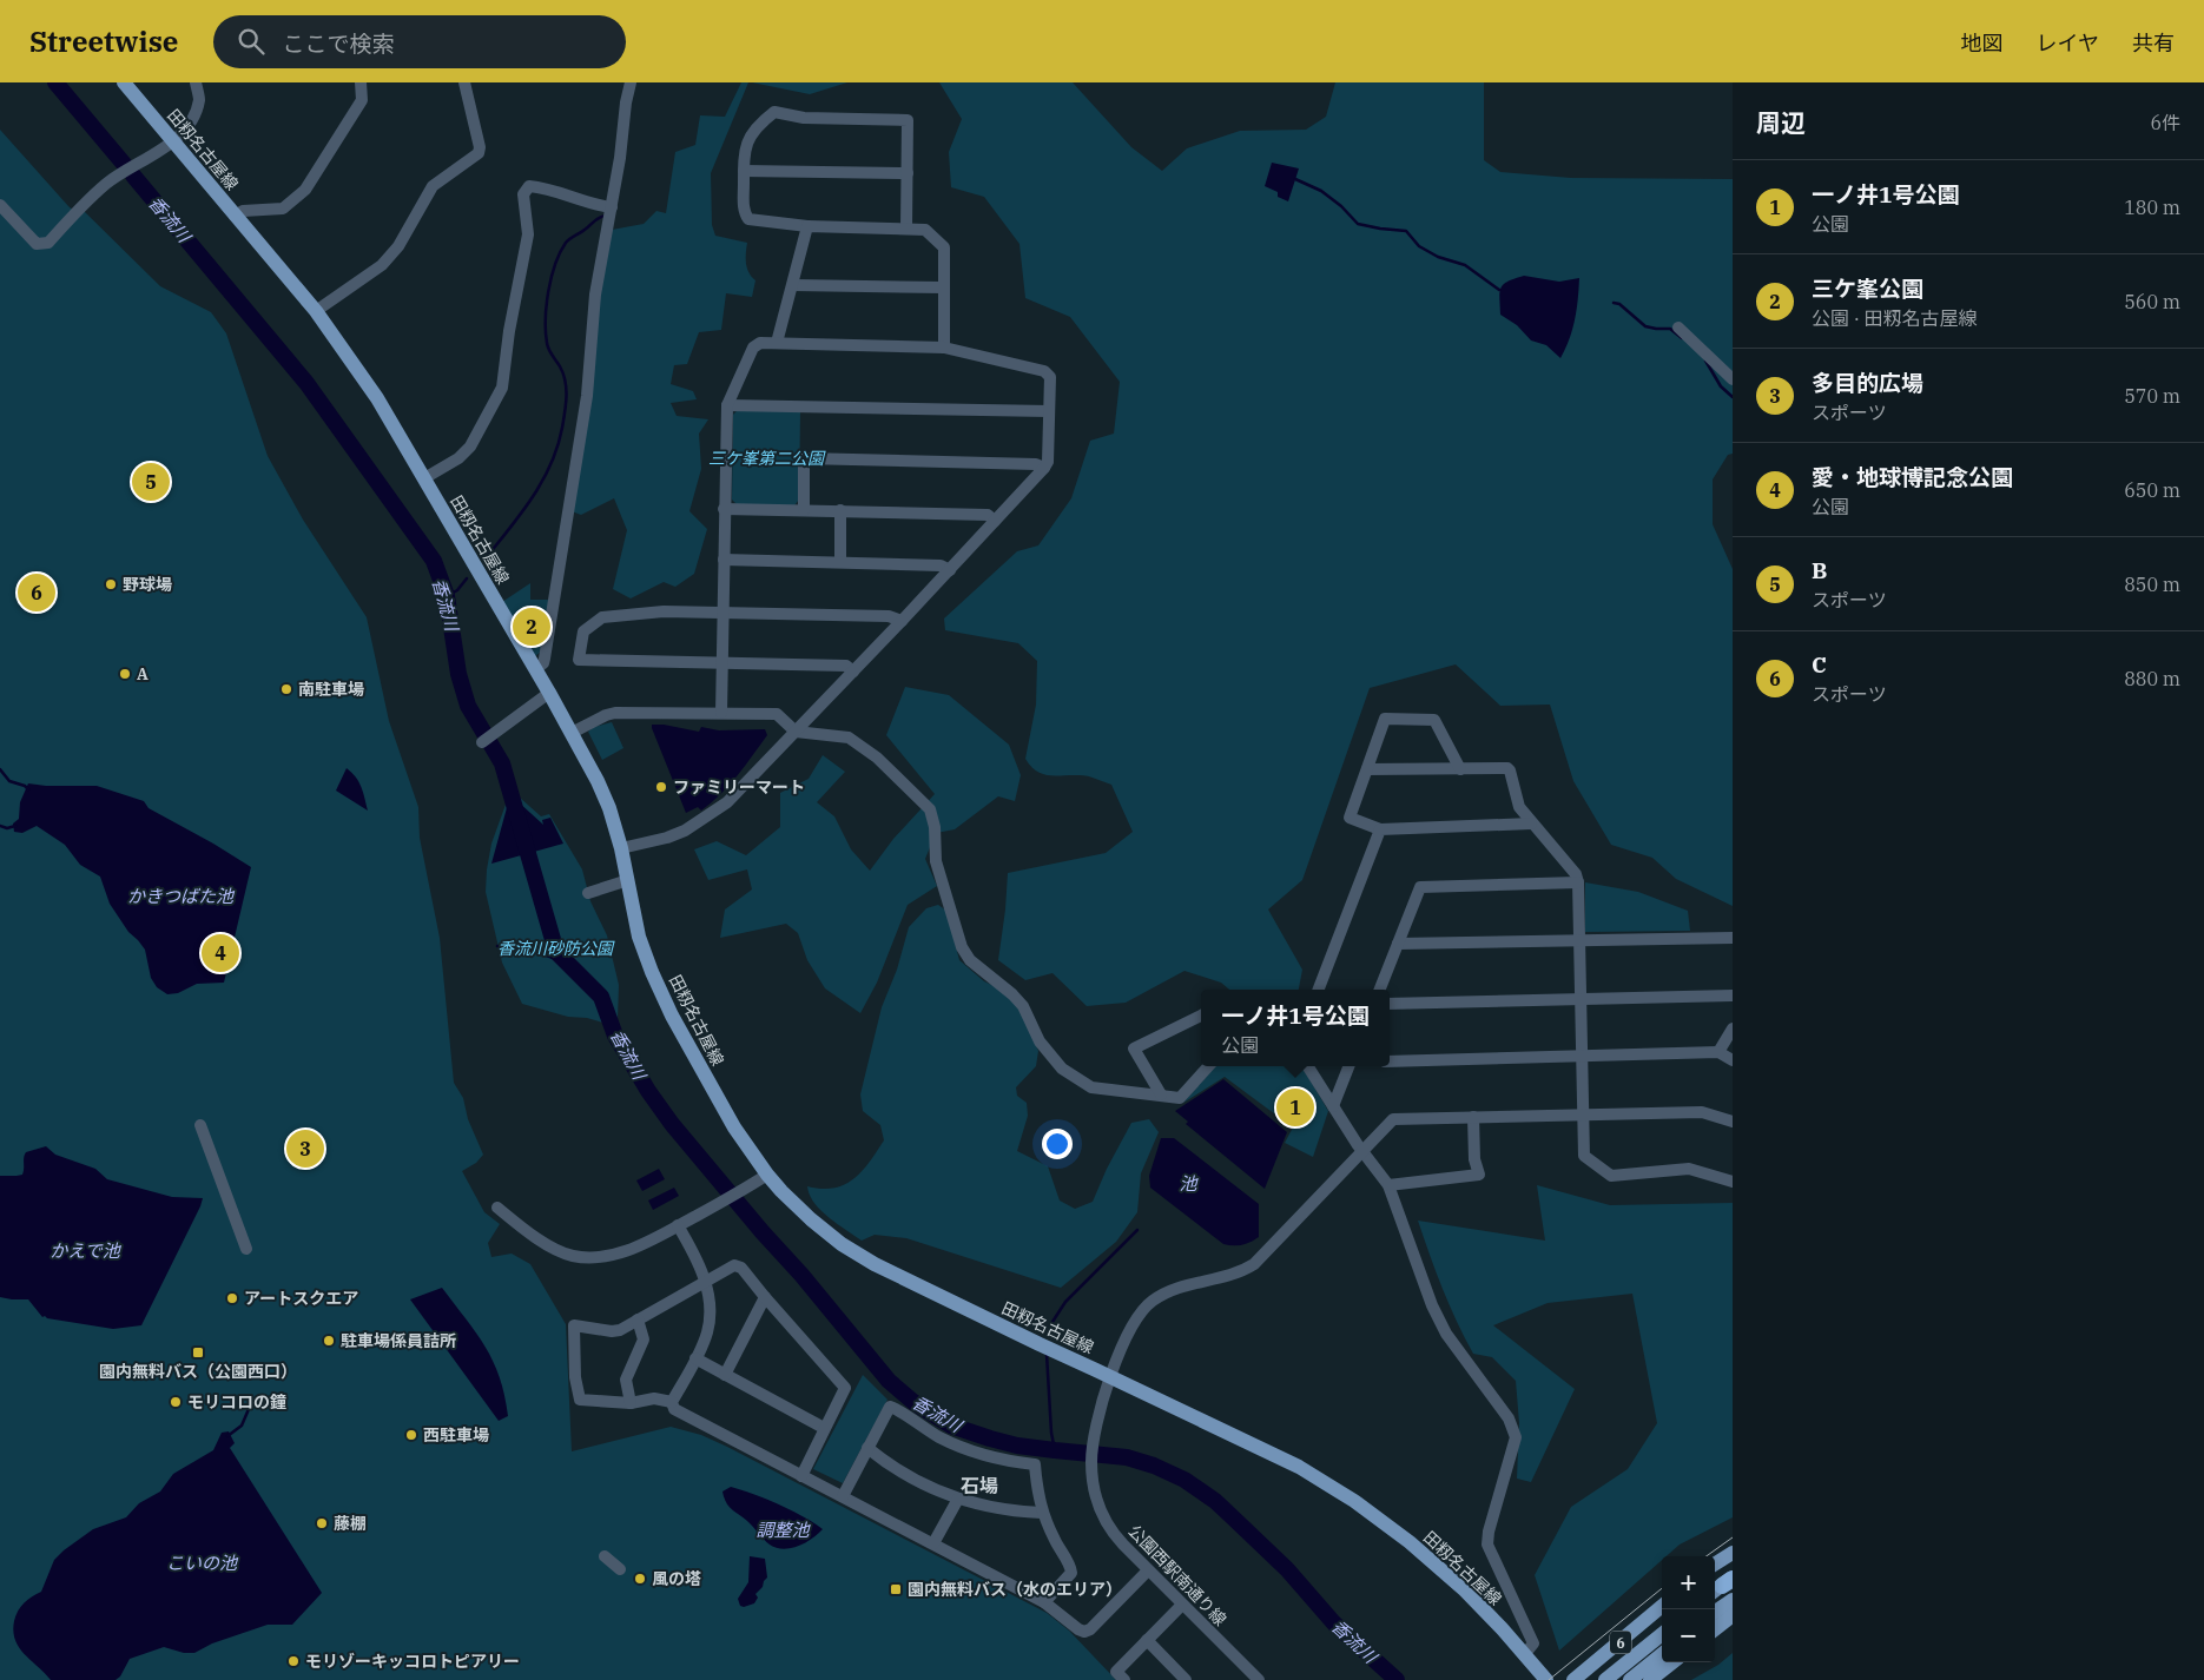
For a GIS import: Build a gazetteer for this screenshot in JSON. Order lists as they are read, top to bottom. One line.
{"streets":{"main road":["田籾名古屋線","6"],"street":["公園西駅南通り線"]},"crossings":[["田籾名古屋線","公園西駅南通り線"]],"districts":["石場"],"water":["香流川","かきつばた池","池","かえで池","調整池","こいの池"],"parks":["三ケ峯第二公園","香流川砂防公園"],"places":{"other":["野球場","A","南駐車場","ファミリーマート","アートスクエア","駐車場係員詰所","モリコロの鐘","西駐車場","藤棚","風の塔","モリゾーキッコロトピアリー"],"transit":["園内無料バス（公園西口）","園内無料バス（水のエリア）"]},"page":{"header":"Streetwise","search":"ここで検索","nav":["地図","レイヤ","共有"],"heading":["周辺","6件"],"list":[{"mark":"1","name":"一ノ井1号公園","note":"公園","value":"180 m"},{"mark":"2","name":"三ケ峯公園","note":"公園 · 田籾名古屋線","value":"560 m"},{"mark":"3","name":"多目的広場","note":"スポーツ","value":"570 m"},{"mark":"4","name":"愛・地球博記念公園","note":"公園","value":"650 m"},{"mark":"5","name":"B","note":"スポーツ","value":"850 m"},{"mark":"6","name":"C","note":"スポーツ","value":"880 m"}],"pins":["5","6","2","4","1","3"],"popup":["一ノ井1号公園","公園"],"map_buttons":["+","−"]}}
